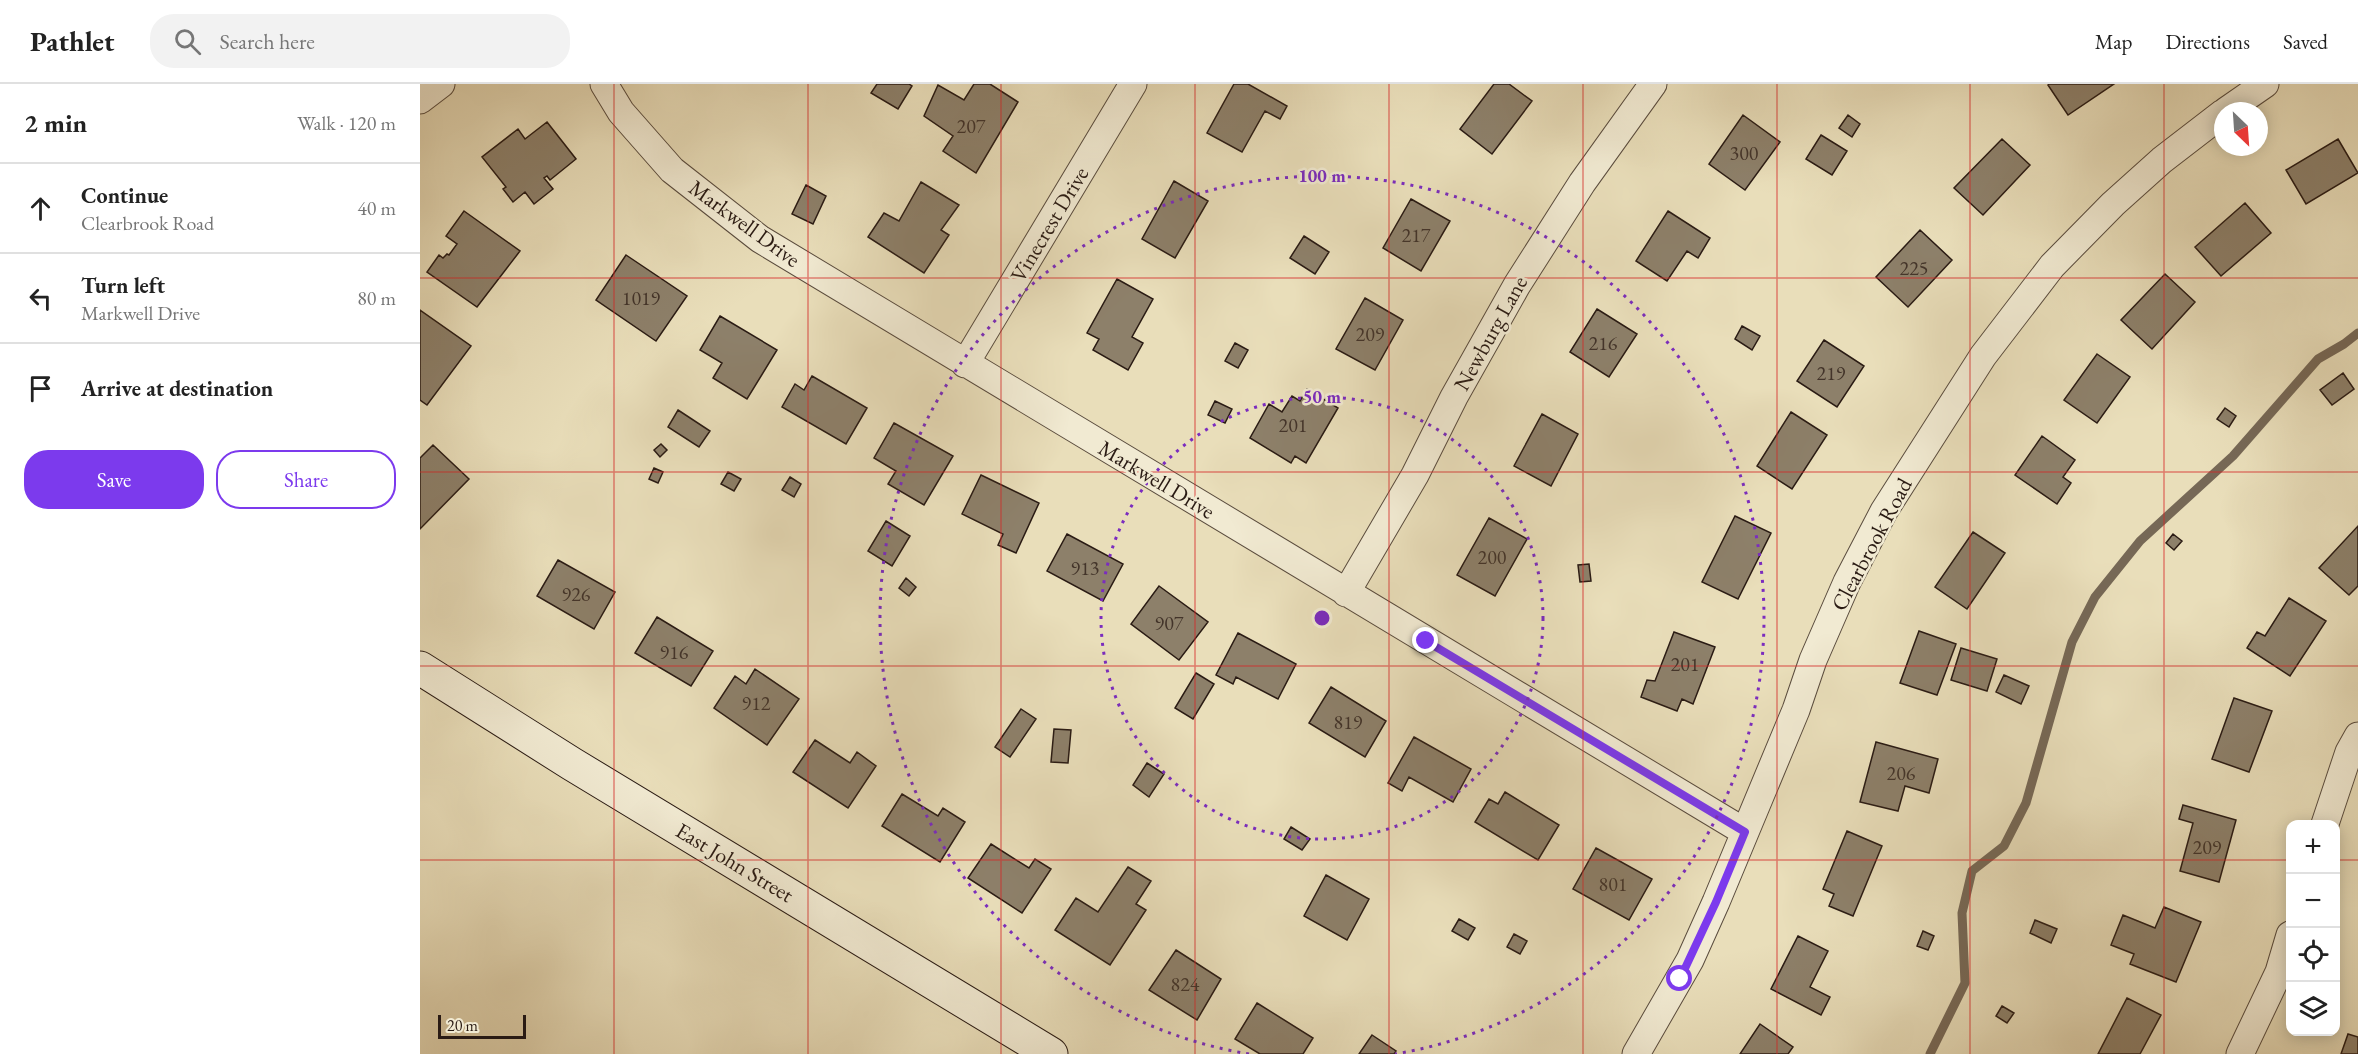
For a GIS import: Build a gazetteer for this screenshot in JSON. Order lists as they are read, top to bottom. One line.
{"streets":{"main road":["East John Street"],"street":["Markwell Drive","Vinecrest Drive","Newburg Lane","Clearbrook Road"]},"crossings":[["Markwell Drive","Vinecrest Drive"],["Markwell Drive","Newburg Lane"],["Markwell Drive","Clearbrook Road"]],"house_numbers":["207","300","217","225","1019","209","216","219","201","200","913","926","907","916","201","912","819","206","209","801","824"],"scale_bar":"20 m","north":"bottom right","page":{"header":"Pathlet","search":"Search here","nav":["Map","Directions","Saved"],"heading":["2 min","Walk · 120 m"],"list":[["Continue","Clearbrook Road","40 m"],["Turn left","Markwell Drive","80 m"],"Arrive at destination"],"buttons":["Save","Share"],"map_buttons":["+","−"],"scale":"20 m"},"rings":["100 m","50 m"]}
